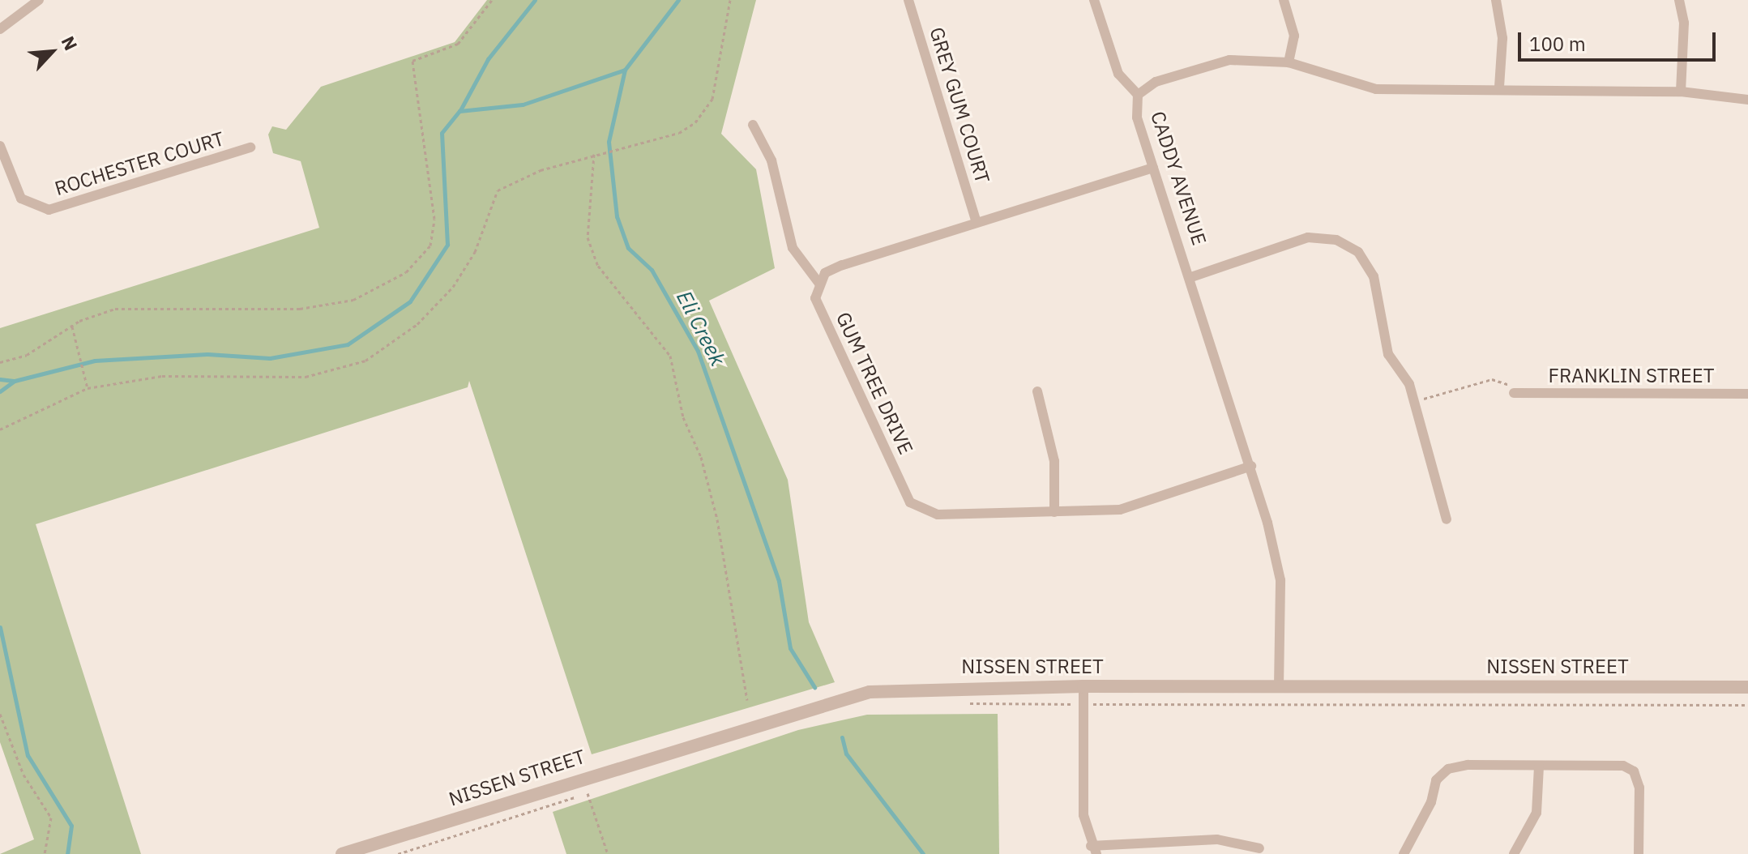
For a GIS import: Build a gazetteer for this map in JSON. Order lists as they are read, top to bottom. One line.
{"streets":{"street":["GREY GUM COURT","ROCHESTER COURT","CADDY AVENUE","FRANKLIN STREET","GUM TREE DRIVE","NISSEN STREET"]},"crossings":[["CADDY AVENUE","GUM TREE DRIVE"],["CADDY AVENUE","NISSEN STREET"]],"water":["Eli Creek"],"scale_bar":"100 m","north":"top right"}
